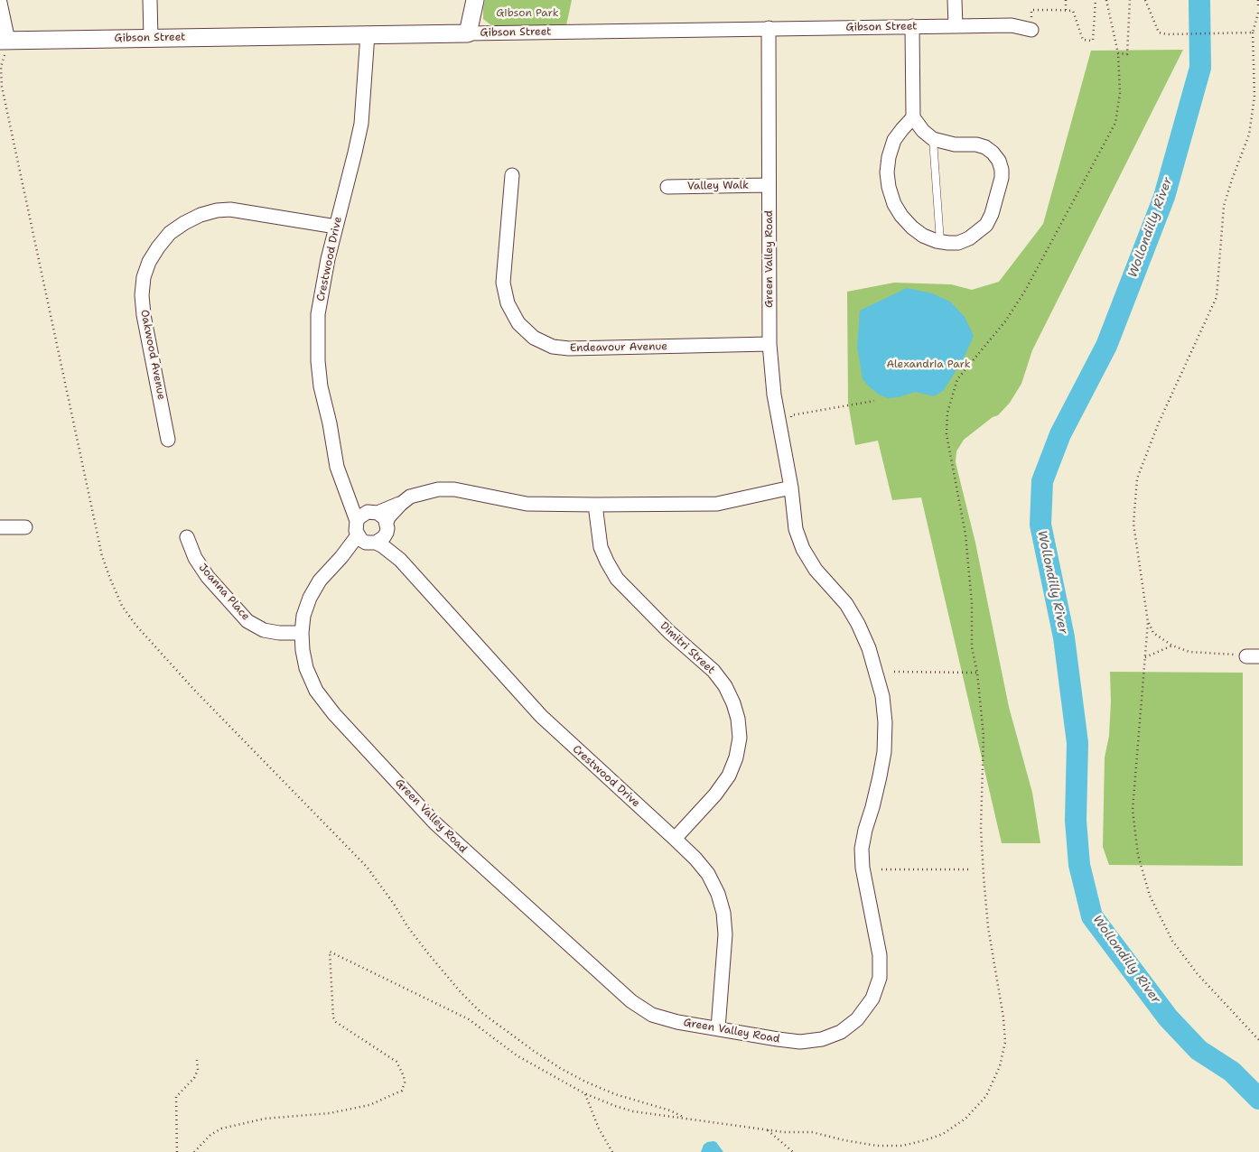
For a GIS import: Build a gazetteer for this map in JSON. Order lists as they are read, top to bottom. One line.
{"streets":{"street":["Gibson Street","Valley Walk","Crestwood Drive","Green Valley Road","Endeavour Avenue","Oakwood Avenue","Joanna Place","Dimitri Street"]},"crossings":[["Gibson Street","Crestwood Drive"],["Gibson Street","Green Valley Road"],["Valley Walk","Green Valley Road"],["Crestwood Drive","Green Valley Road"],["Crestwood Drive","Oakwood Avenue"],["Crestwood Drive","Dimitri Street"],["Green Valley Road","Endeavour Avenue"],["Green Valley Road","Joanna Place"],["Green Valley Road","Dimitri Street"]],"water":["Wollondilly River"],"parks":["Gibson Park","Alexandria Park"]}
